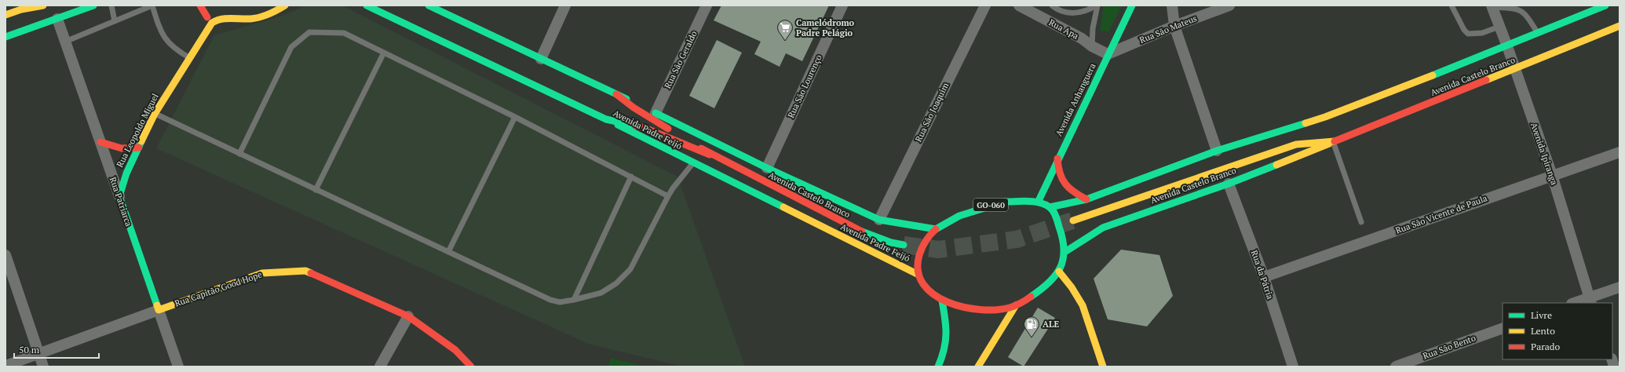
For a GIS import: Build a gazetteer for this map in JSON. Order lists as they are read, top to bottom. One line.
{"streets":{"main road":["Avenida Castelo Branco","Avenida Anhanguera","Avenida Padre Feijó","Rua Leopoldo Miguel","Rua Patriarca","GO-060","Rua Capitão Good Hope"],"street":["Rua Apa","Rua São Mateus","Rua São Geraldo","Rua São Lourenço","Rua São Joaquim","Avenida Ipiranga","Rua São Vicente de Paula","Rua da Pátria","Rua São Bento"]},"crossings":[["Rua Apa","Rua São Mateus"],["Rua Apa","Avenida Anhanguera"],["Rua São Mateus","Avenida Anhanguera"],["Rua São Geraldo","Avenida Padre Feijó"],["Avenida Castelo Branco","Avenida Padre Feijó"],["Avenida Castelo Branco","Avenida Ipiranga"],["Avenida Castelo Branco","GO-060"],["Avenida Castelo Branco","Rua da Pátria"],["Rua São Lourenço","Avenida Padre Feijó"],["Avenida Anhanguera","GO-060"],["Rua São Joaquim","Avenida Padre Feijó"],["Avenida Padre Feijó","GO-060"],["Rua Leopoldo Miguel","Rua Patriarca"],["Avenida Ipiranga","Rua São Vicente de Paula"],["Rua Patriarca","Rua Capitão Good Hope"],["Rua São Vicente de Paula","Rua da Pátria"]],"places":{"supermarket":["Camelódromo Padre Pelágio"],"fuel station":["ALE"]},"legend":["Livre","Lento","Parado"],"scale_bar":"50 m"}
